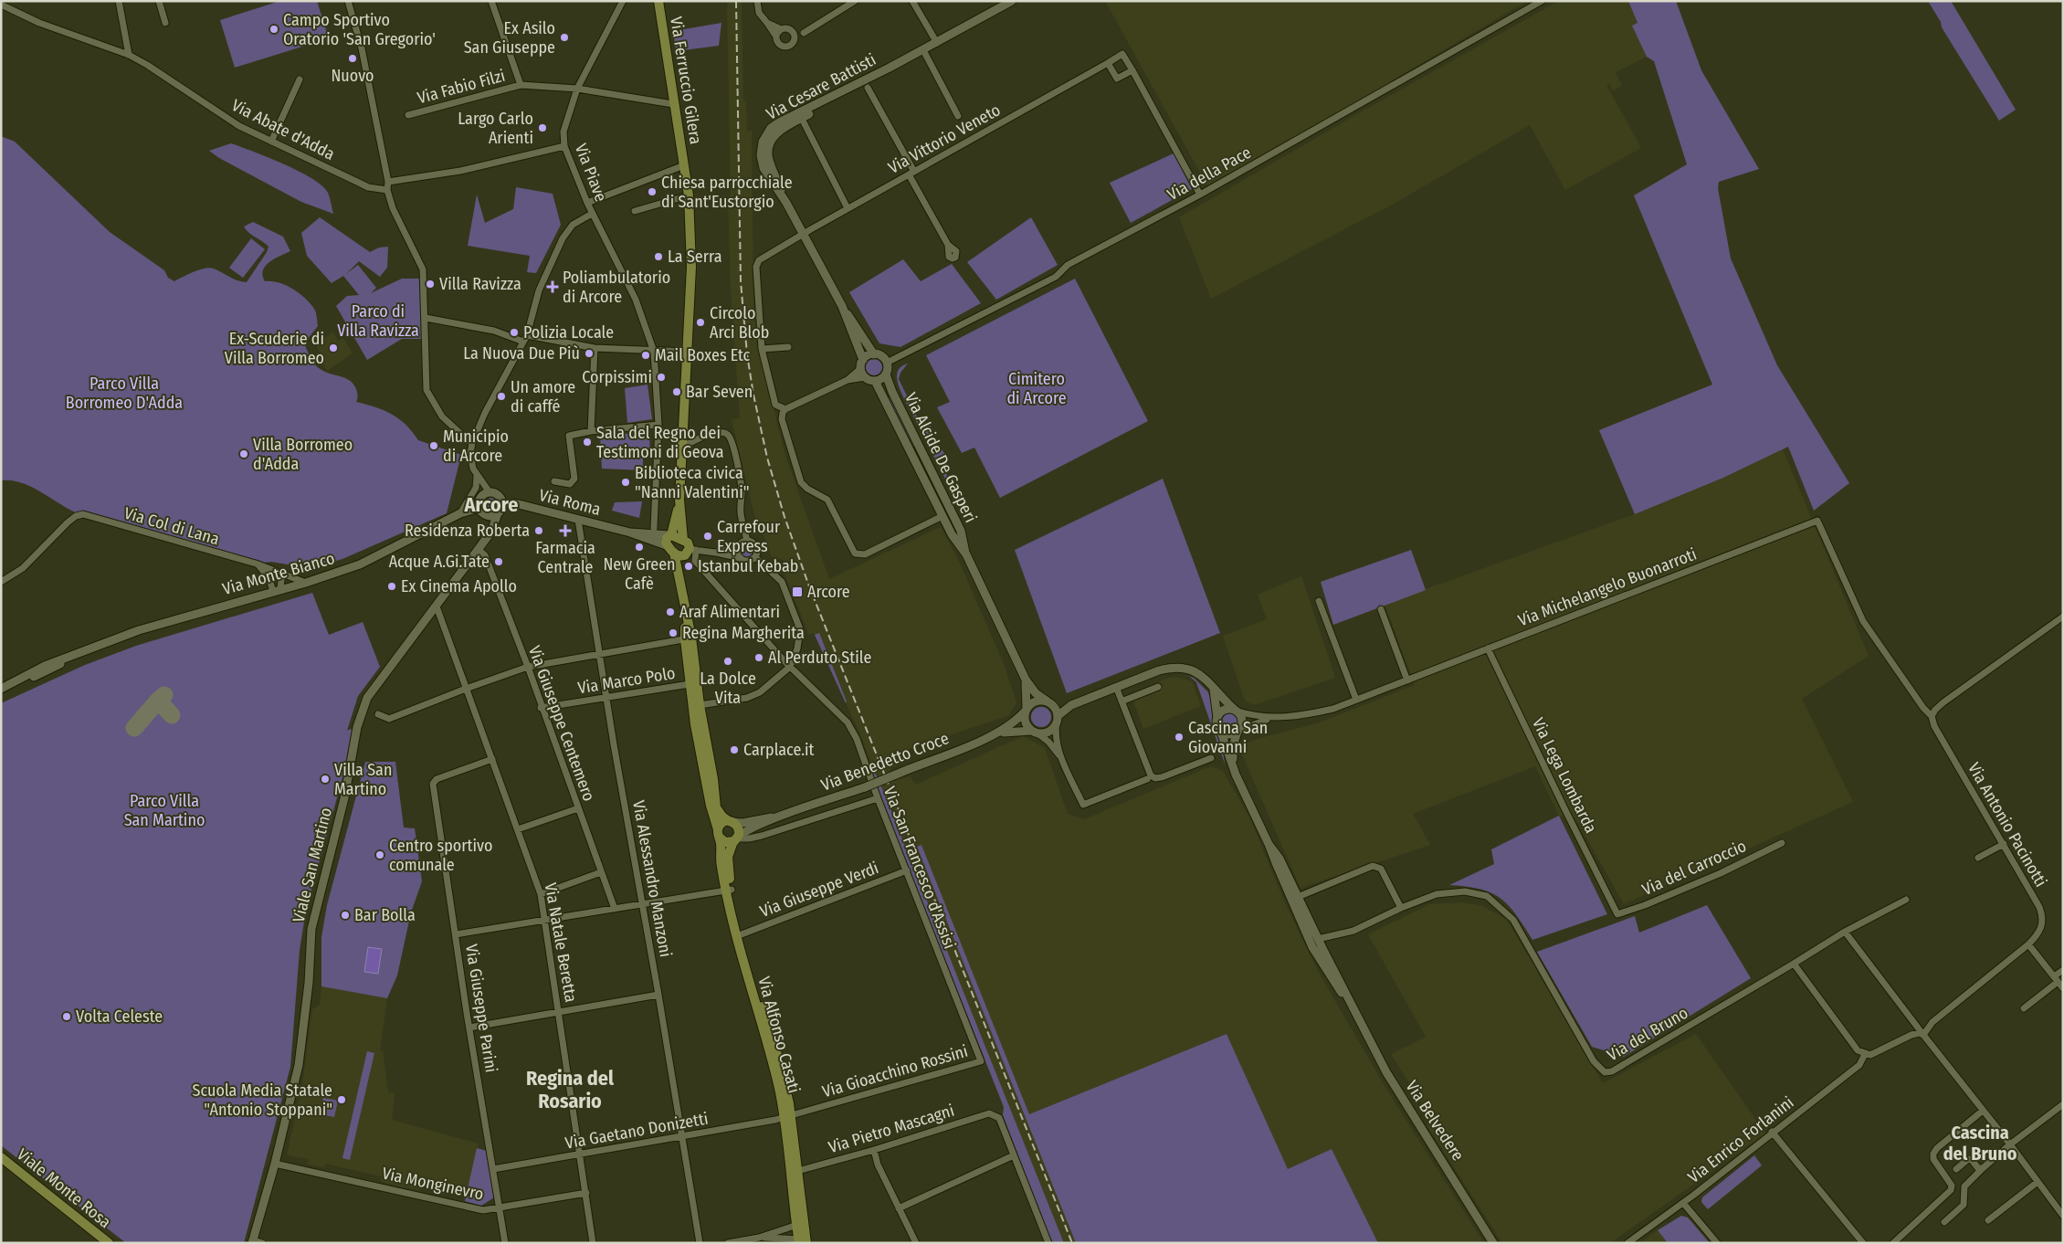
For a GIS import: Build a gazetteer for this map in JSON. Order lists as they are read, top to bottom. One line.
{"streets":{"main road":["Via Ferruccio Gilera","Via Alfonso Casati","Viale Monte Rosa"],"street":["Via Fabio Filzi","Via Cesare Battisti","Via Abate d'Adda","Via Vittorio Veneto","Via Piave","Via della Pace","Via Alcide De Gasperi","Via Roma","Via Col di Lana","Via Monte Bianco","Via Michelangelo Buonarroti","Via Marco Polo","Via Giuseppe Centemero","Via Benedetto Croce","Via Lega Lombarda","Via Antonio Pacinotti","Viale San Martino","Via San Francesco d'Assisi","Via del Carroccio","Via Alessandro Manzoni","Via Giuseppe Verdi","Via Natale Beretta","Via Giuseppe Parini","Via del Bruno","Via Gioacchino Rossini","Via Belvedere","Via Pietro Mascagni","Via Gaetano Donizetti","Via Enrico Forlanini","Via Monginevro"]},"crossings":[["Via Ferruccio Gilera","Via Fabio Filzi"],["Via Fabio Filzi","Via Piave"],["Via Cesare Battisti","Via Vittorio Veneto"],["Via della Pace","Via Alcide De Gasperi"],["Via Alcide De Gasperi","Via Benedetto Croce"],["Via Roma","Via Monte Bianco"],["Via Roma","Viale San Martino"],["Via Roma","Via Alessandro Manzoni"],["Via Col di Lana","Via Monte Bianco"],["Via Monte Bianco","Viale San Martino"],["Via Michelangelo Buonarroti","Via Lega Lombarda"],["Via Michelangelo Buonarroti","Via Antonio Pacinotti"],["Via Michelangelo Buonarroti","Via Belvedere"],["Via Marco Polo","Via Giuseppe Centemero"],["Via Marco Polo","Via Alessandro Manzoni"],["Via Marco Polo","Via Alfonso Casati"],["Via Giuseppe Centemero","Viale San Martino"],["Via Benedetto Croce","Via Alfonso Casati"],["Via Lega Lombarda","Via del Carroccio"],["Viale San Martino","Via Natale Beretta"],["Viale San Martino","Via Monginevro"],["Via San Francesco d'Assisi","Via Giuseppe Verdi"],["Via San Francesco d'Assisi","Via Alfonso Casati"],["Via San Francesco d'Assisi","Via Gioacchino Rossini"],["Via Alessandro Manzoni","Via Gaetano Donizetti"],["Via Giuseppe Verdi","Via Alfonso Casati"],["Via Natale Beretta","Via Giuseppe Parini"],["Via Natale Beretta","Via Gaetano Donizetti"],["Via Natale Beretta","Via Monginevro"],["Via Giuseppe Parini","Via Gaetano Donizetti"],["Via Giuseppe Parini","Via Monginevro"],["Via del Bruno","Via Belvedere"],["Via Alfonso Casati","Via Gioacchino Rossini"],["Via Alfonso Casati","Via Pietro Mascagni"],["Via Alfonso Casati","Via Gaetano Donizetti"],["Via Gioacchino Rossini","Via Gaetano Donizetti"]],"districts":["Arcore","Regina del Rosario","Cascina del Bruno"],"parks":["Parco di Villa Ravizza","Cimitero di Arcore","Parco Villa Borromeo D'Adda","Parco Villa San Martino"],"places":{"other":["Campo Sportivo Oratorio 'San Gregorio'","Ex Asilo San Giuseppe","Nuovo","Largo Carlo Arienti","Chiesa parrocchiale di Sant'Eustorgio","La Serra","Villa Ravizza","Circolo Arci Blob","Polizia Locale","Ex-Scuderie di Villa Borromeo","La Nuova Due Più","Mail Boxes Etc","Corpissimi","Bar Seven","Un amore di caffé","Sala del Regno dei Testimoni di Geova","Municipio di Arcore","Villa Borromeo d'Adda","Biblioteca civica \"Nanni Valentini\"","Residenza Roberta","Carrefour Express","New Green Cafè","Acque A.Gi.Tate","Istanbul Kebab","Ex Cinema Apollo","Araf Alimentari","Regina Margherita","Al Perduto Stile","La Dolce Vita","Cascina San Giovanni","Carplace.it","Villa San Martino","Centro sportivo comunale","Bar Bolla","Volta Celeste","Scuola Media Statale \"Antonio Stoppani\""],"health":["Poliambulatorio di Arcore","Farmacia Centrale"],"transit":["Arcore"]}}
